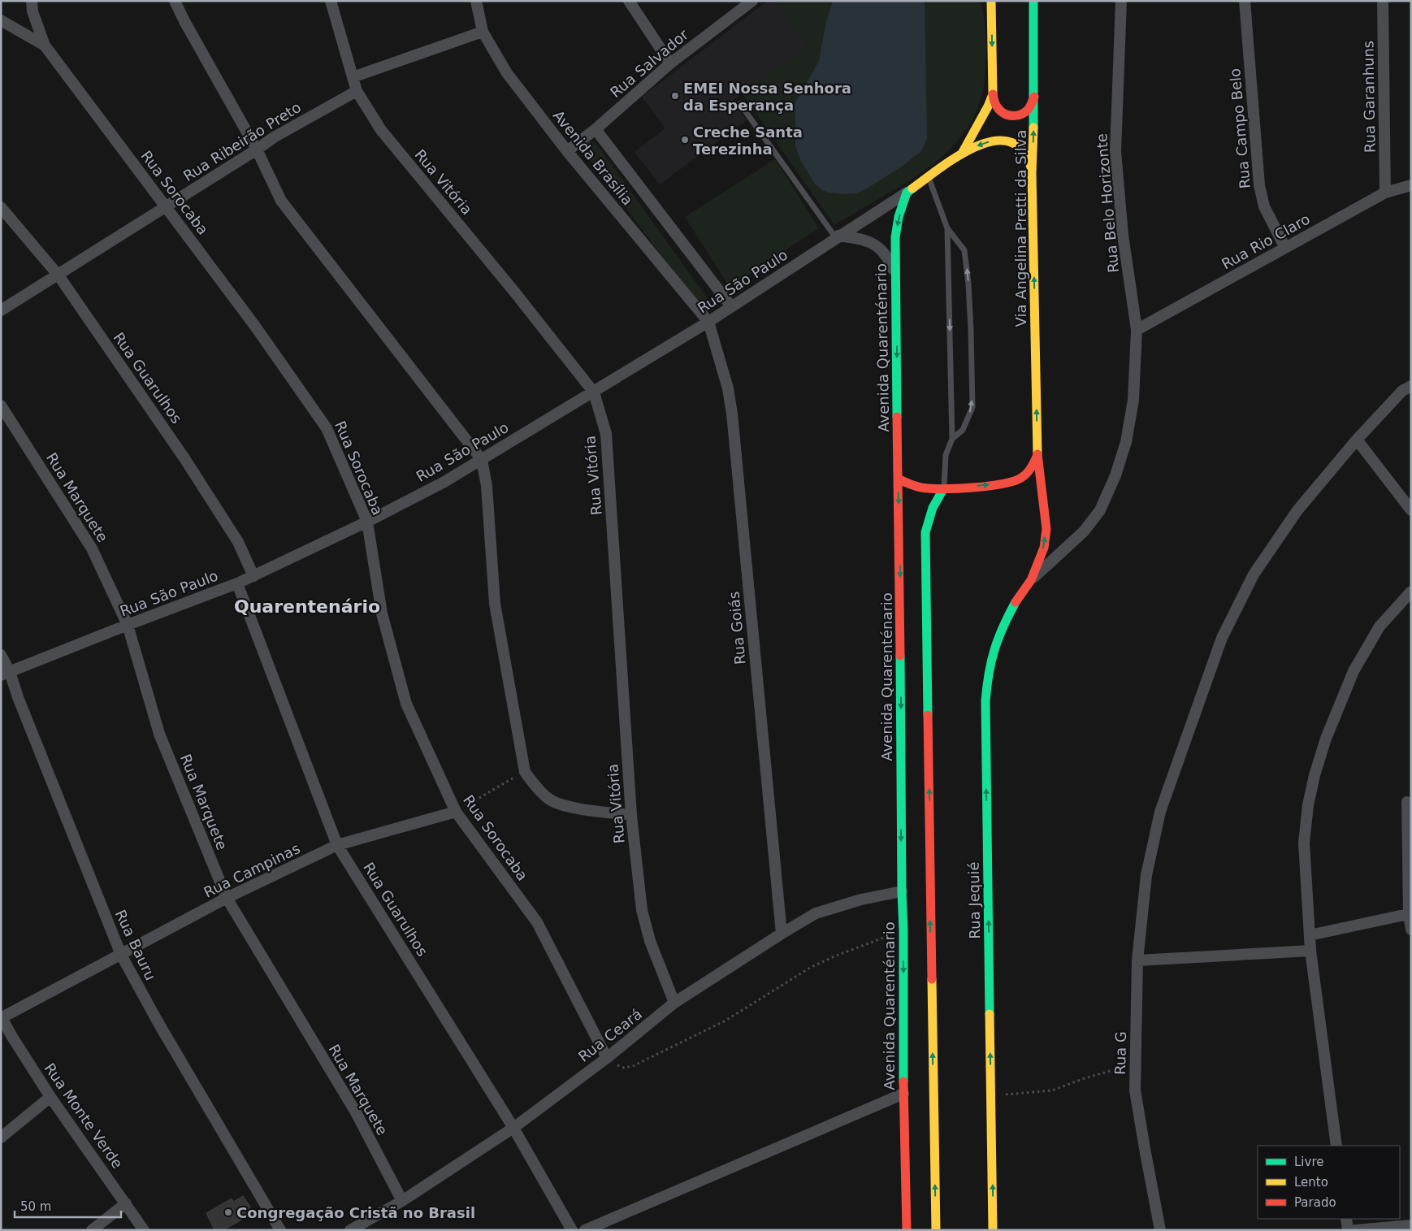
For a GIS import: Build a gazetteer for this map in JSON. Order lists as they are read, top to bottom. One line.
{"streets":{"main road":["Via Angelina Pretti da Silva","Avenida Quarenténario","Rua Jequié"],"street":["Rua Salvador","Rua Garanhuns","Rua Campo Belo","Rua Ribeirão Preto","Avenida Brasília","Rua Vitória","Rua Sorocaba","Rua Belo Horizonte","Rua Rio Claro","Rua São Paulo","Rua Guarulhos","Rua Marquete","Rua Goiás","Rua Campinas","Rua Bauru","Rua Ceará","Rua G","Rua Monte Verde"]},"crossings":[["Rua Salvador","Avenida Brasília"],["Rua Garanhuns","Rua Rio Claro"],["Rua Campo Belo","Rua Rio Claro"],["Rua Ribeirão Preto","Rua Vitória"],["Rua Ribeirão Preto","Rua Sorocaba"],["Rua Ribeirão Preto","Rua Guarulhos"],["Avenida Brasília","Rua São Paulo"],["Avenida Brasília","Rua Goiás"],["Rua Vitória","Rua São Paulo"],["Rua Vitória","Rua Ceará"],["Rua Sorocaba","Rua São Paulo"],["Rua Sorocaba","Rua Campinas"],["Rua Sorocaba","Rua Ceará"],["Rua Belo Horizonte","Via Angelina Pretti da Silva"],["Rua Belo Horizonte","Rua Rio Claro"],["Rua Belo Horizonte","Rua Jequié"],["Via Angelina Pretti da Silva","Rua Jequié"],["Rua São Paulo","Avenida Quarenténario"],["Rua São Paulo","Rua Guarulhos"],["Rua São Paulo","Rua Marquete"],["Rua São Paulo","Rua Goiás"],["Rua São Paulo","Rua Bauru"],["Avenida Quarenténario","Rua Ceará"],["Rua Guarulhos","Rua Campinas"],["Rua Guarulhos","Rua Ceará"],["Rua Marquete","Rua Campinas"],["Rua Marquete","Rua Ceará"],["Rua Goiás","Rua Ceará"],["Rua Campinas","Rua Bauru"],["Rua Campinas","Rua Monte Verde"]],"one_way":["Via Angelina Pretti da Silva"],"districts":["Quarentenário"],"places":["EMEI Nossa Senhora da Esperança","Creche Santa Terezinha","Congregação Cristã no Brasil"],"legend":["Livre","Lento","Parado"],"scale_bar":"50 m"}
